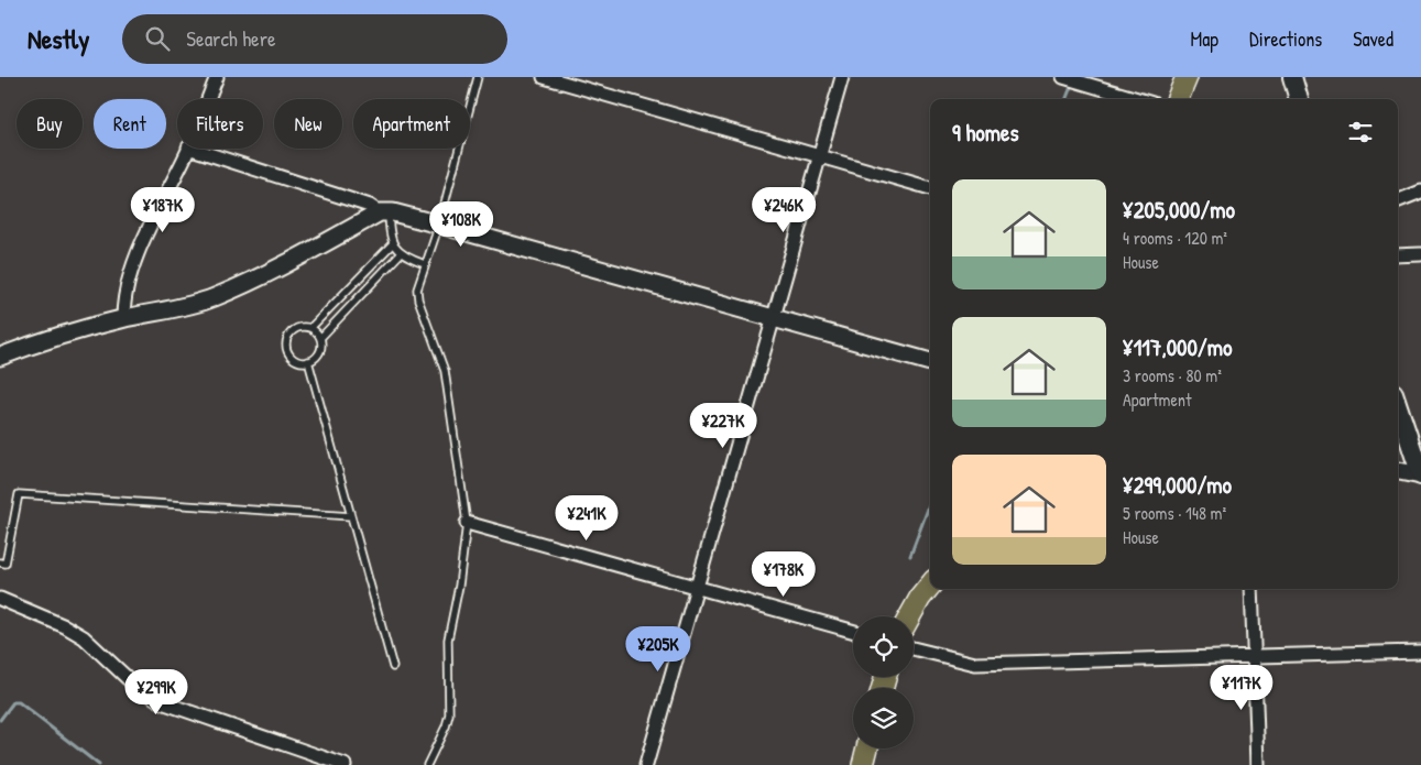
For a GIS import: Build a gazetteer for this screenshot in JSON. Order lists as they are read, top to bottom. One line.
{"page":{"header":"Nestly","search":"Search here","nav":["Map","Directions","Saved"],"chip":["Buy","Rent","Filters","New","Apartment"],"heading":"9 homes","list":[{"name":"¥205,000/mo","note":"4 rooms · 120 m² · House"},{"name":"¥117,000/mo","note":"3 rooms · 80 m² · Apartment"},{"name":"¥299,000/mo","note":"5 rooms · 148 m² · House"}],"price":["¥187K","¥246K","¥108K","¥227K","¥241K","¥178K","¥205K","¥117K","¥299K"]}}
